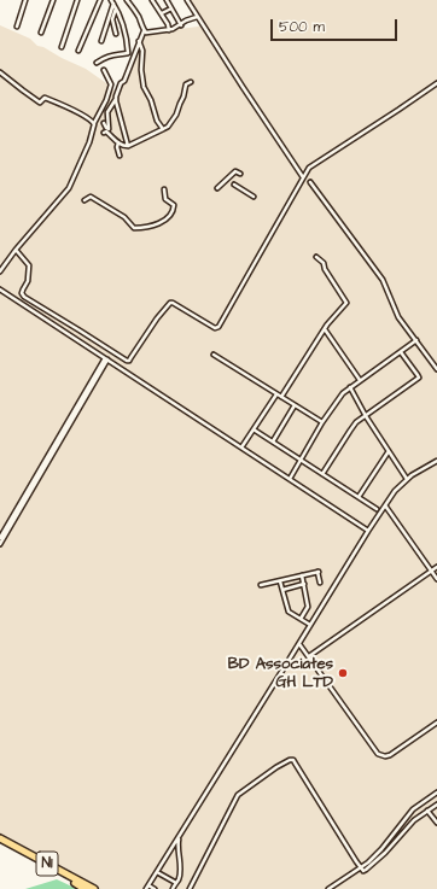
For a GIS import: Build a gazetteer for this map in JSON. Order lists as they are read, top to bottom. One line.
{"streets":{"highway":["N1"]},"places":["BD Associates GH LTD"],"scale_bar":"500 m"}
